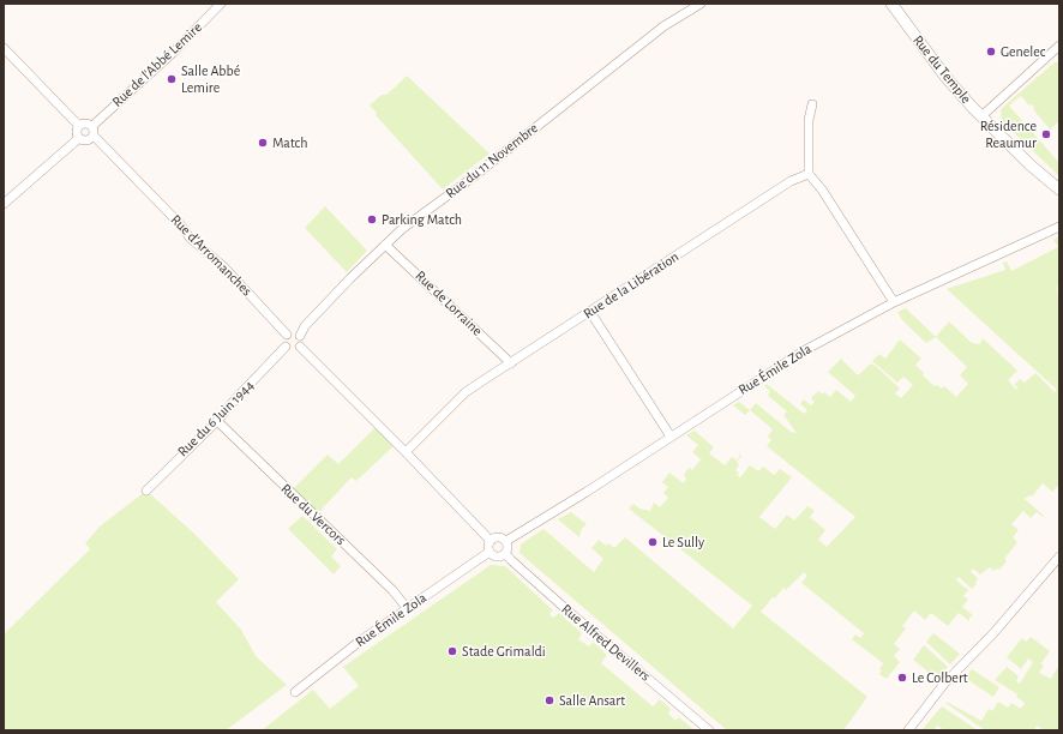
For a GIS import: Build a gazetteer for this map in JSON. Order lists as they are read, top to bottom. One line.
{"streets":{"street":["Rue de l'Abbé Lemire","Rue du Temple","Rue du 11 Novembre","Rue d'Arromanches","Rue de la Libération","Rue de Lorraine","Rue Émile Zola","Rue du 6 Juin 1944","Rue du Vercors","Rue Alfred Devillers"]},"crossings":[["Rue de l'Abbé Lemire","Rue d'Arromanches"],["Rue du 11 Novembre","Rue d'Arromanches"],["Rue du 11 Novembre","Rue de Lorraine"],["Rue du 11 Novembre","Rue du 6 Juin 1944"],["Rue d'Arromanches","Rue du 6 Juin 1944"],["Rue de la Libération","Rue de Lorraine"],["Rue Émile Zola","Rue du Vercors"],["Rue Émile Zola","Rue Alfred Devillers"],["Rue du 6 Juin 1944","Rue du Vercors"]],"places":["Genelec","Salle Abbé Lemire","Résidence Reaumur","Match","Parking Match","Le Sully","Stade Grimaldi","Le Colbert","Salle Ansart"]}
